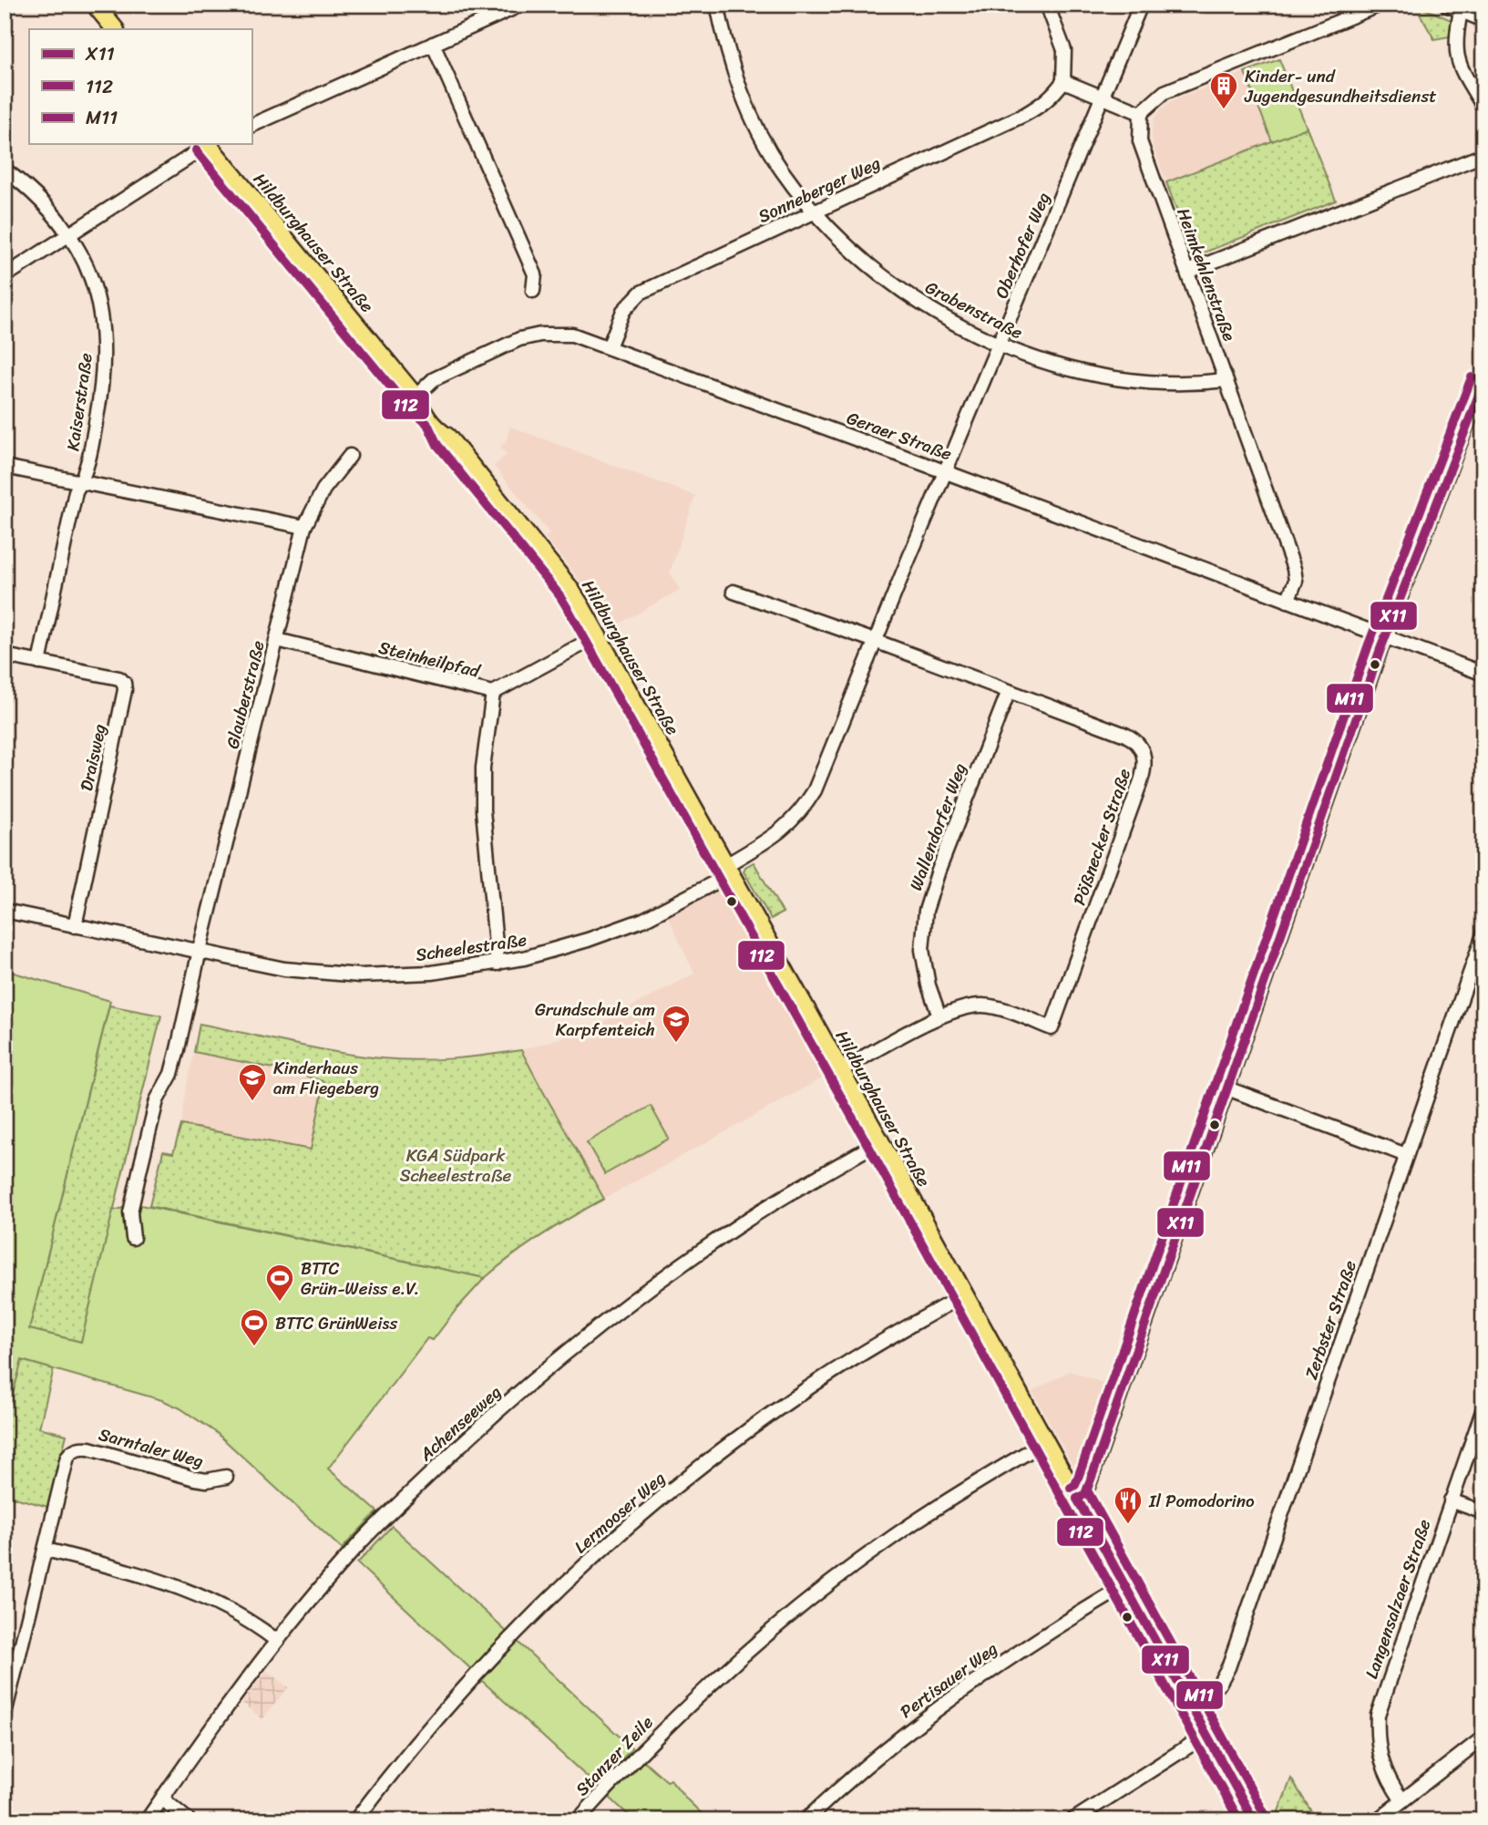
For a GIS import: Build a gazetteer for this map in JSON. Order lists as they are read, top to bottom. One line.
{"streets":{"main road":["Hildburghauser Straße"],"street":["Sonneberger Weg","Oberhofer Weg","Heimkehlenstraße","Grabenstraße","Kaiserstraße","Geraer Straße","Steinheilpfad","Glauberstraße","Draisweg","Wallendorfer Weg","Pößnecker Straße","Scheelestraße","Zerbster Straße","Achenseeweg","Sarntaler Weg","Lermooser Weg","Langensalzaer Straße","Pertisauer Weg","Stanzer Zeile"]},"crossings":[["Sonneberger Weg","Grabenstraße"],["Sonneberger Weg","Geraer Straße"],["Hildburghauser Straße","Oberhofer Weg"],["Hildburghauser Straße","Geraer Straße"],["Hildburghauser Straße","Steinheilpfad"],["Hildburghauser Straße","Scheelestraße"],["Hildburghauser Straße","Zerbster Straße"],["Hildburghauser Straße","Achenseeweg"],["Hildburghauser Straße","Lermooser Weg"],["Hildburghauser Straße","Pertisauer Weg"],["Hildburghauser Straße","Stanzer Zeile"],["Oberhofer Weg","Grabenstraße"],["Oberhofer Weg","Geraer Straße"],["Oberhofer Weg","Pößnecker Straße"],["Oberhofer Weg","Scheelestraße"],["Heimkehlenstraße","Grabenstraße"],["Heimkehlenstraße","Geraer Straße"],["Kaiserstraße","Draisweg"],["Steinheilpfad","Glauberstraße"],["Glauberstraße","Scheelestraße"],["Draisweg","Scheelestraße"],["Wallendorfer Weg","Pößnecker Straße"]],"parks":["KGA Südpark Scheelestraße"],"places":{"building":["Kinder- und Jugendgesundheitsdienst"],"school or university":["Grundschule am Karpfenteich","Kinderhaus am Fliegeberg"],"sports":["BTTC Grün-Weiss e.V.","BTTC GrünWeiss"],"restaurant":["Il Pomodorino"]},"lines":["transit line 112","transit line M11","transit line X11"],"legend":["X11","112","M11"]}
